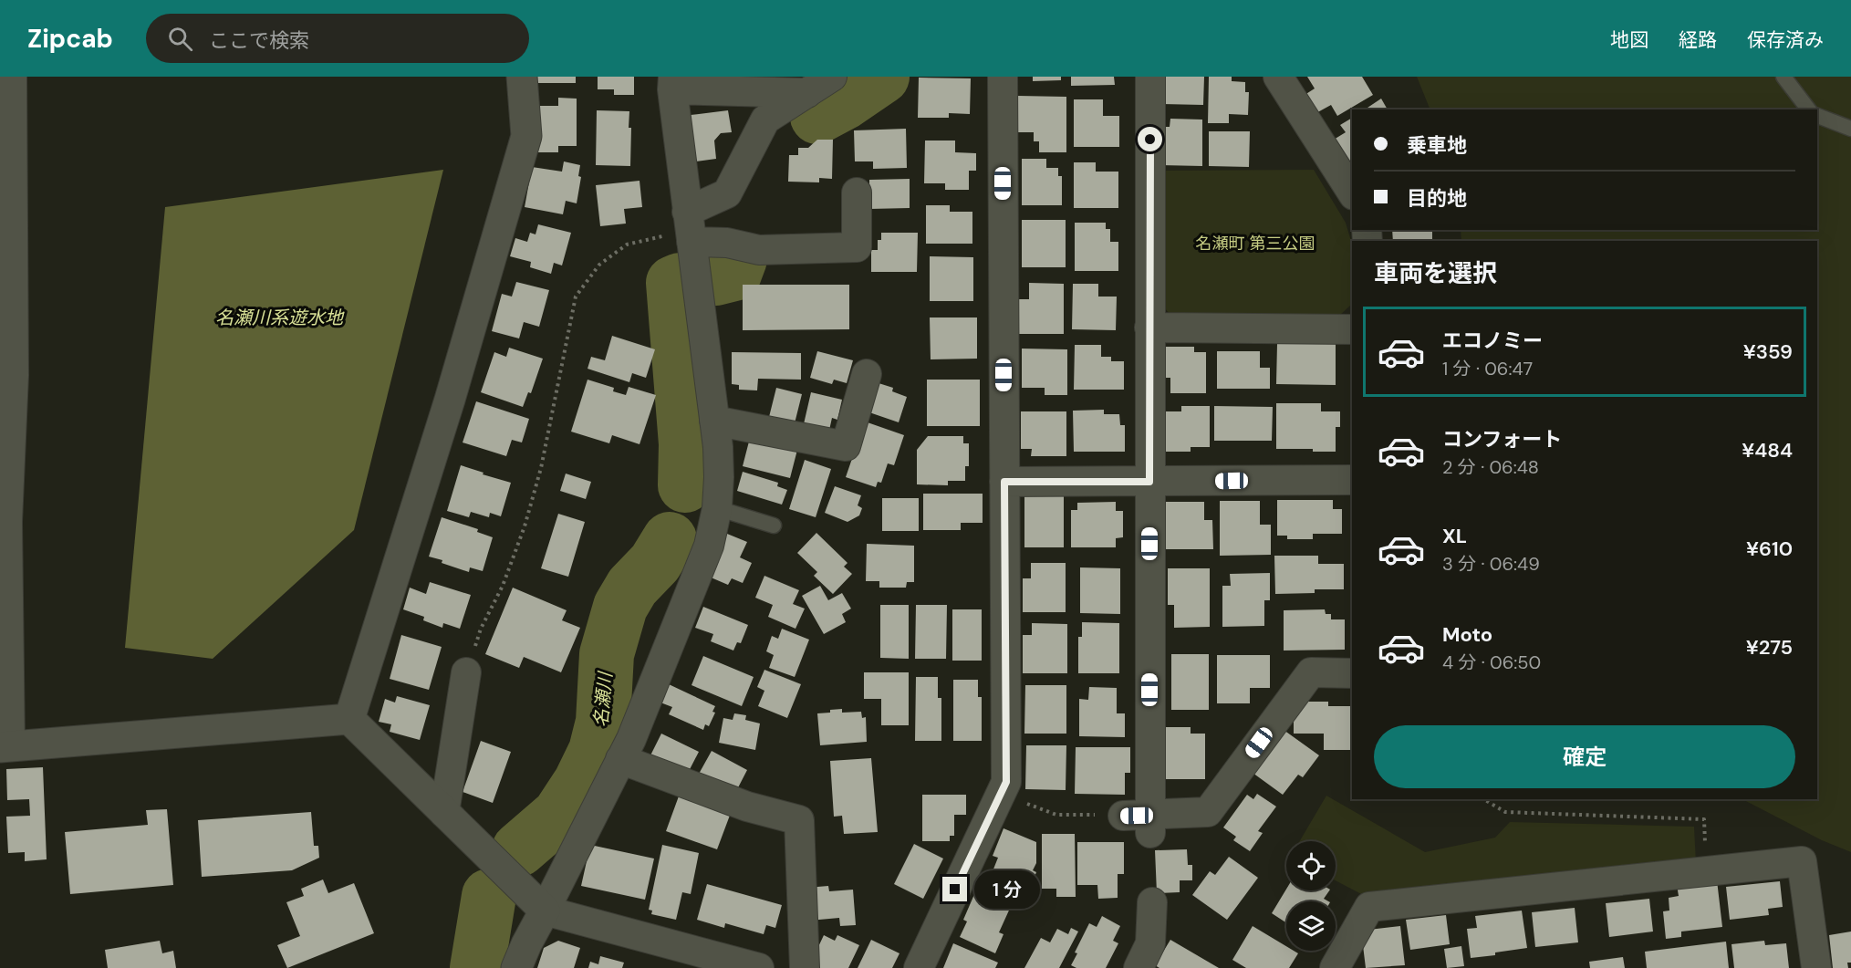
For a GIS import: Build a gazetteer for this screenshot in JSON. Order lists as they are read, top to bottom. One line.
{"water":["名瀬川系遊水地","名瀬川"],"parks":["名瀬町 第三公園"],"page":{"header":"Zipcab","search":"ここで検索","nav":["地図","経路","保存済み"],"banner":["乗車地","目的地"],"heading":"車両を選択","list":[{"name":"エコノミー","note":"1 分 · 06:47","value":"¥359"},{"name":"コンフォート","note":"2 分 · 06:48","value":"¥484"},{"name":"XL","note":"3 分 · 06:49","value":"¥610"},{"name":"Moto","note":"4 分 · 06:50","value":"¥275"}],"buttons":"確定","bubble":"1 分"}}
